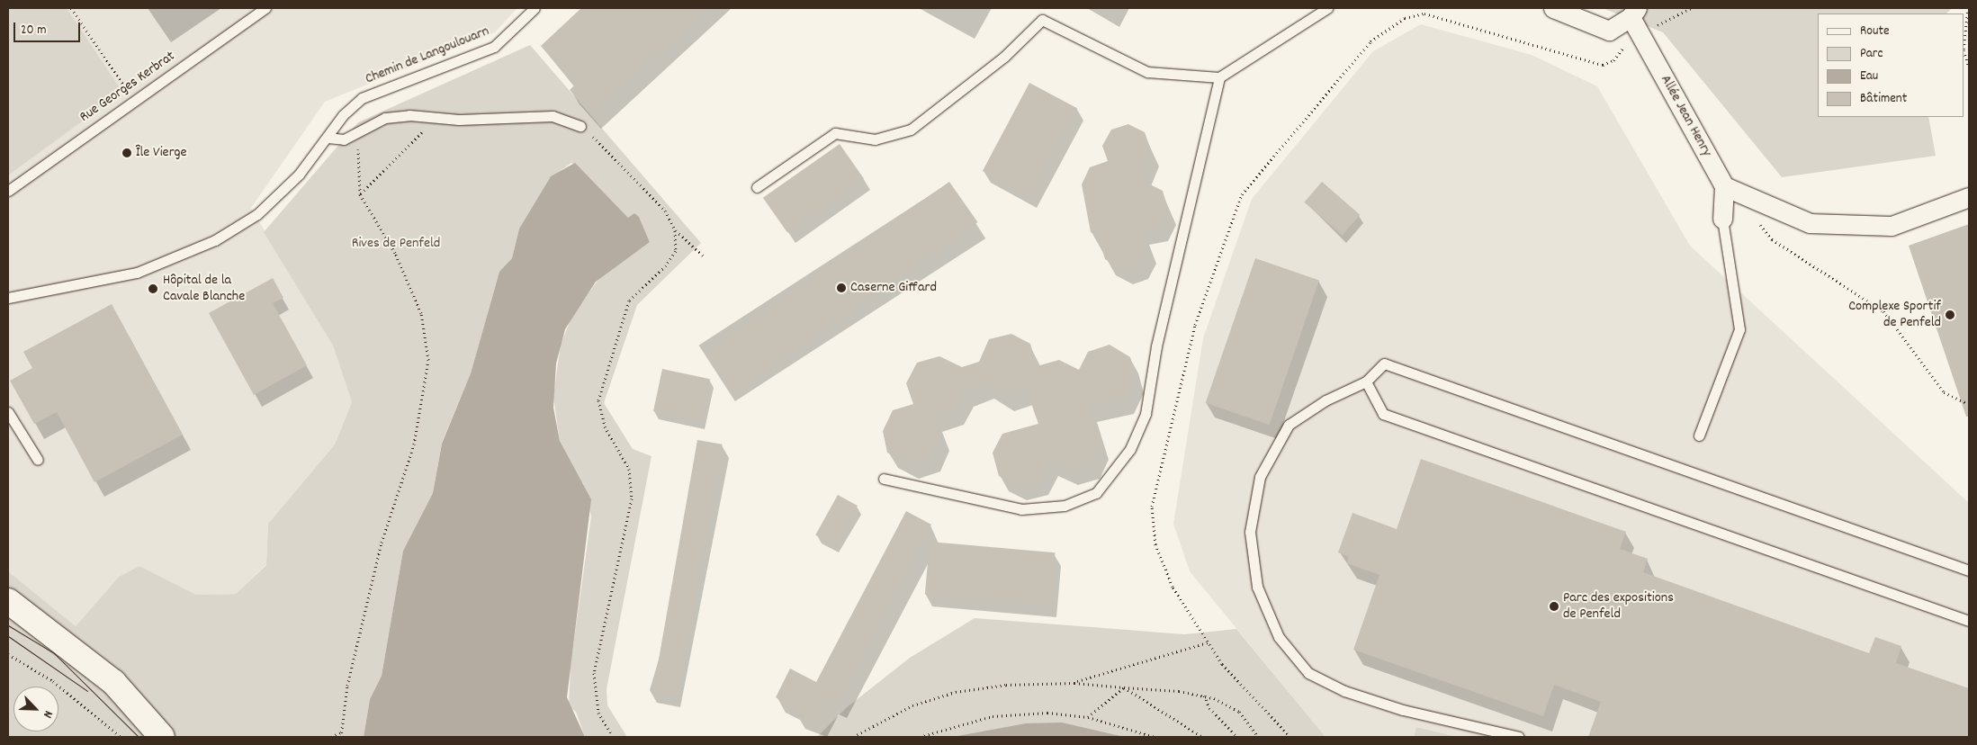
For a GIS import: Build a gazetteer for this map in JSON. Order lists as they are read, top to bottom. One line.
{"streets":{"street":["Allée Jean Henry"],"lane":["Chemin de Langoulouarn","Rue Georges Kerbrat"]},"parks":["Rives de Penfeld"],"places":["Île Vierge","Caserne Giffard","Hôpital de la Cavale Blanche","Complexe Sportif de Penfeld","Parc des expositions de Penfeld"],"legend":["Route","Parc","Eau","Bâtiment"],"scale_bar":"20 m","north":"bottom right"}
